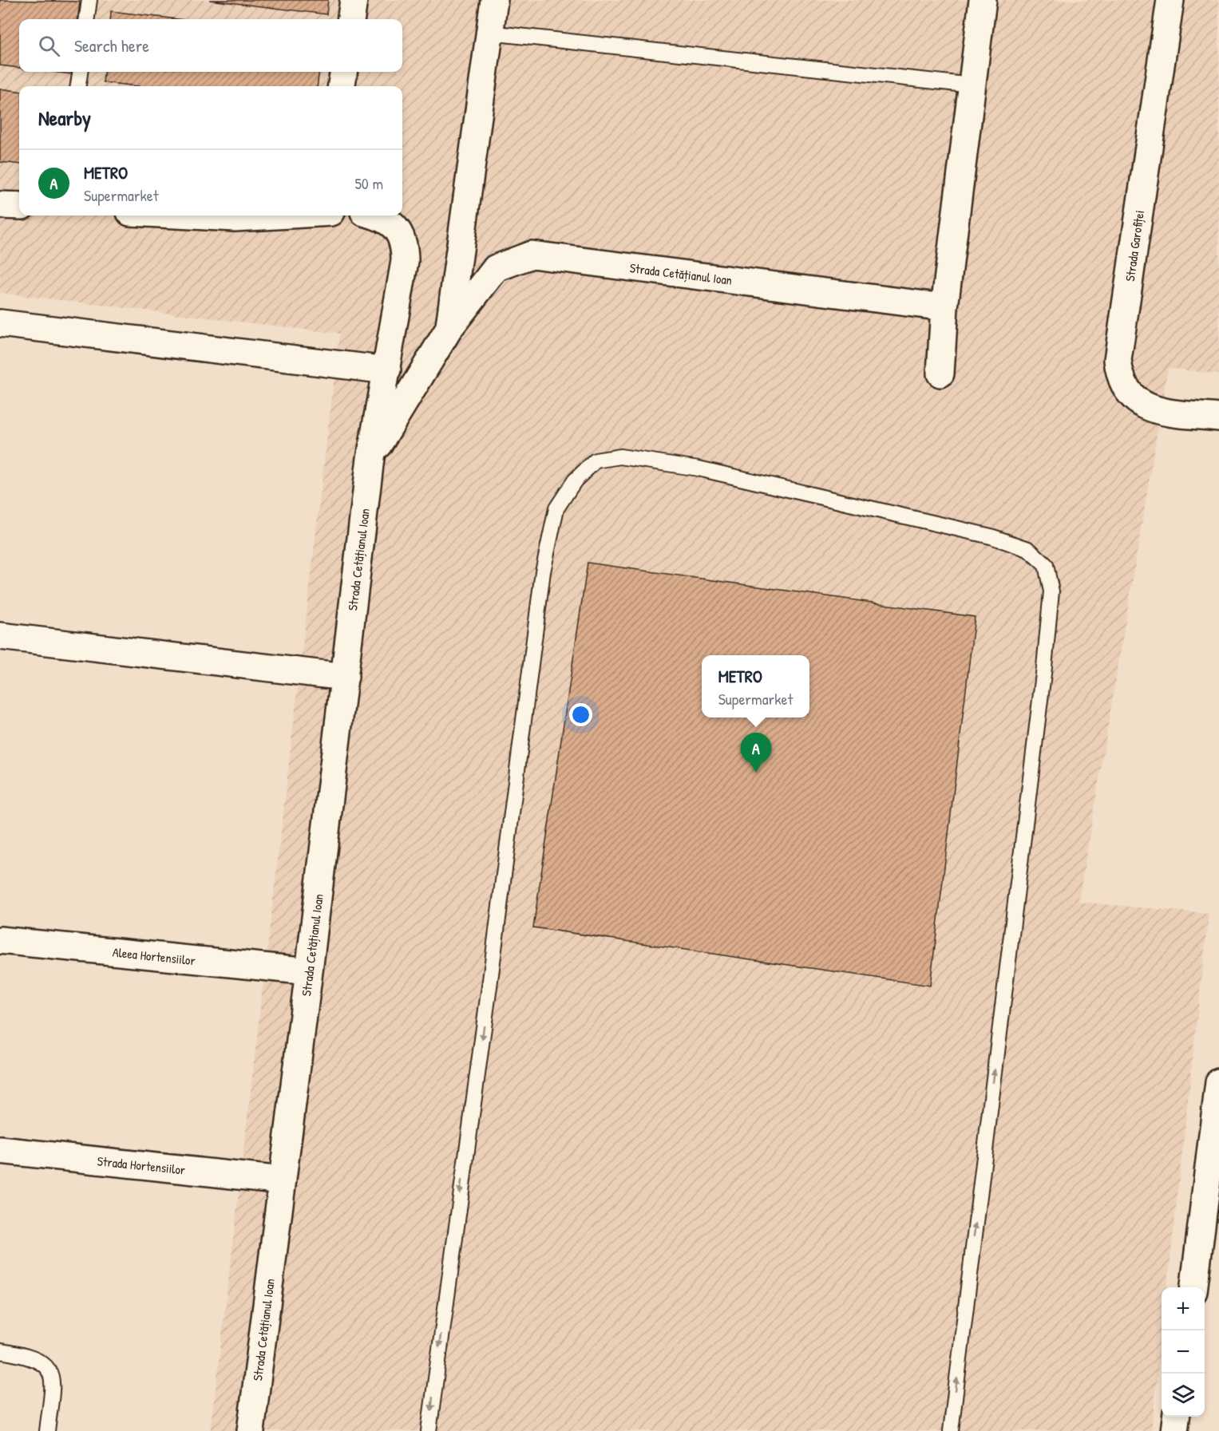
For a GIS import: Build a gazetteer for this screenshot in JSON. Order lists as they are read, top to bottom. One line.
{"streets":{"street":["Strada Garofiței","Strada Cetățianul Ioan","Aleea Hortensiilor","Strada Hortensiilor"]},"crossings":[["Strada Cetățianul Ioan","Aleea Hortensiilor"],["Strada Cetățianul Ioan","Strada Hortensiilor"]],"page":{"search":"Search here","heading":"Nearby","list":[{"mark":"A","name":"METRO","note":"Supermarket","value":"50 m"}],"popup":["METRO","Supermarket"],"pins":"A","map_buttons":["+","−"]}}
